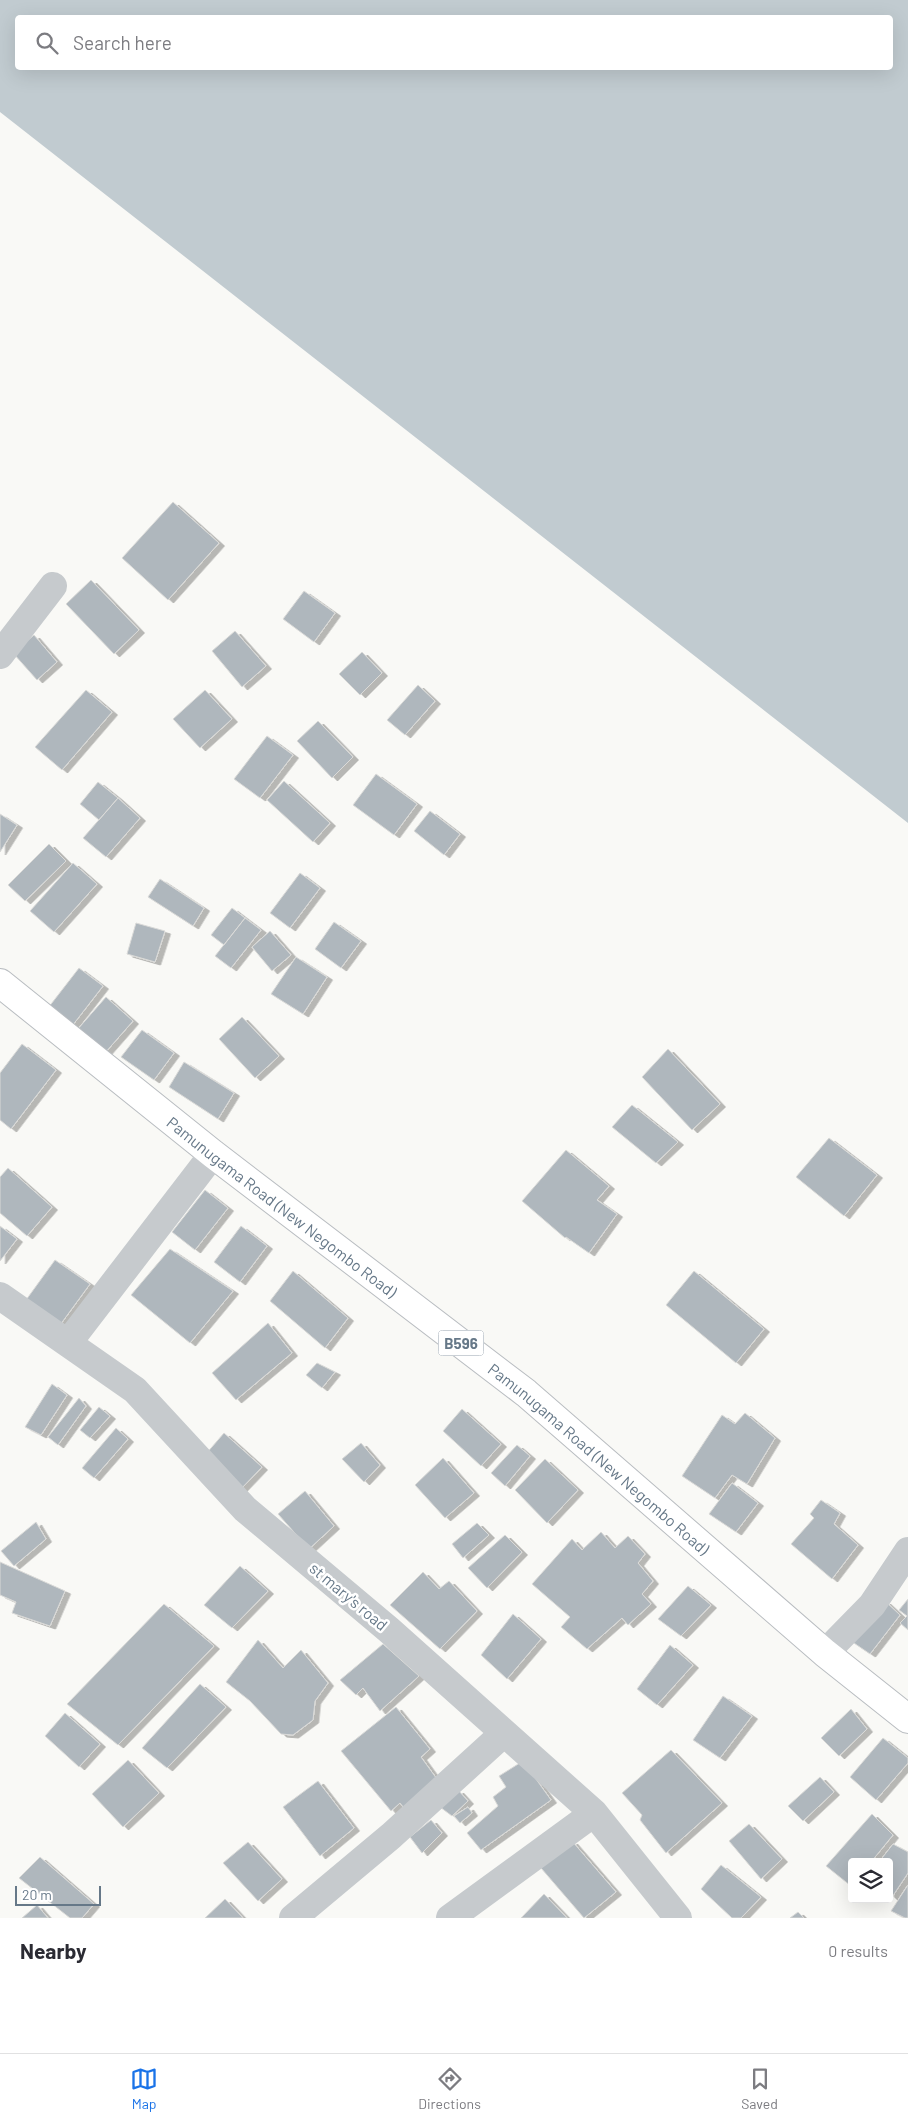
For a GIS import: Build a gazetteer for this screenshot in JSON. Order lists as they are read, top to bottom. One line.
{"streets":{"main road":["Pamunugama Road (New Negombo Road)","B596"],"street":["st mary's road"]},"scale_bar":"20 m","page":{"search":"Search here","scale":"20 m","heading":["Nearby","0 results"],"nav":["Map","Directions","Saved"]}}
